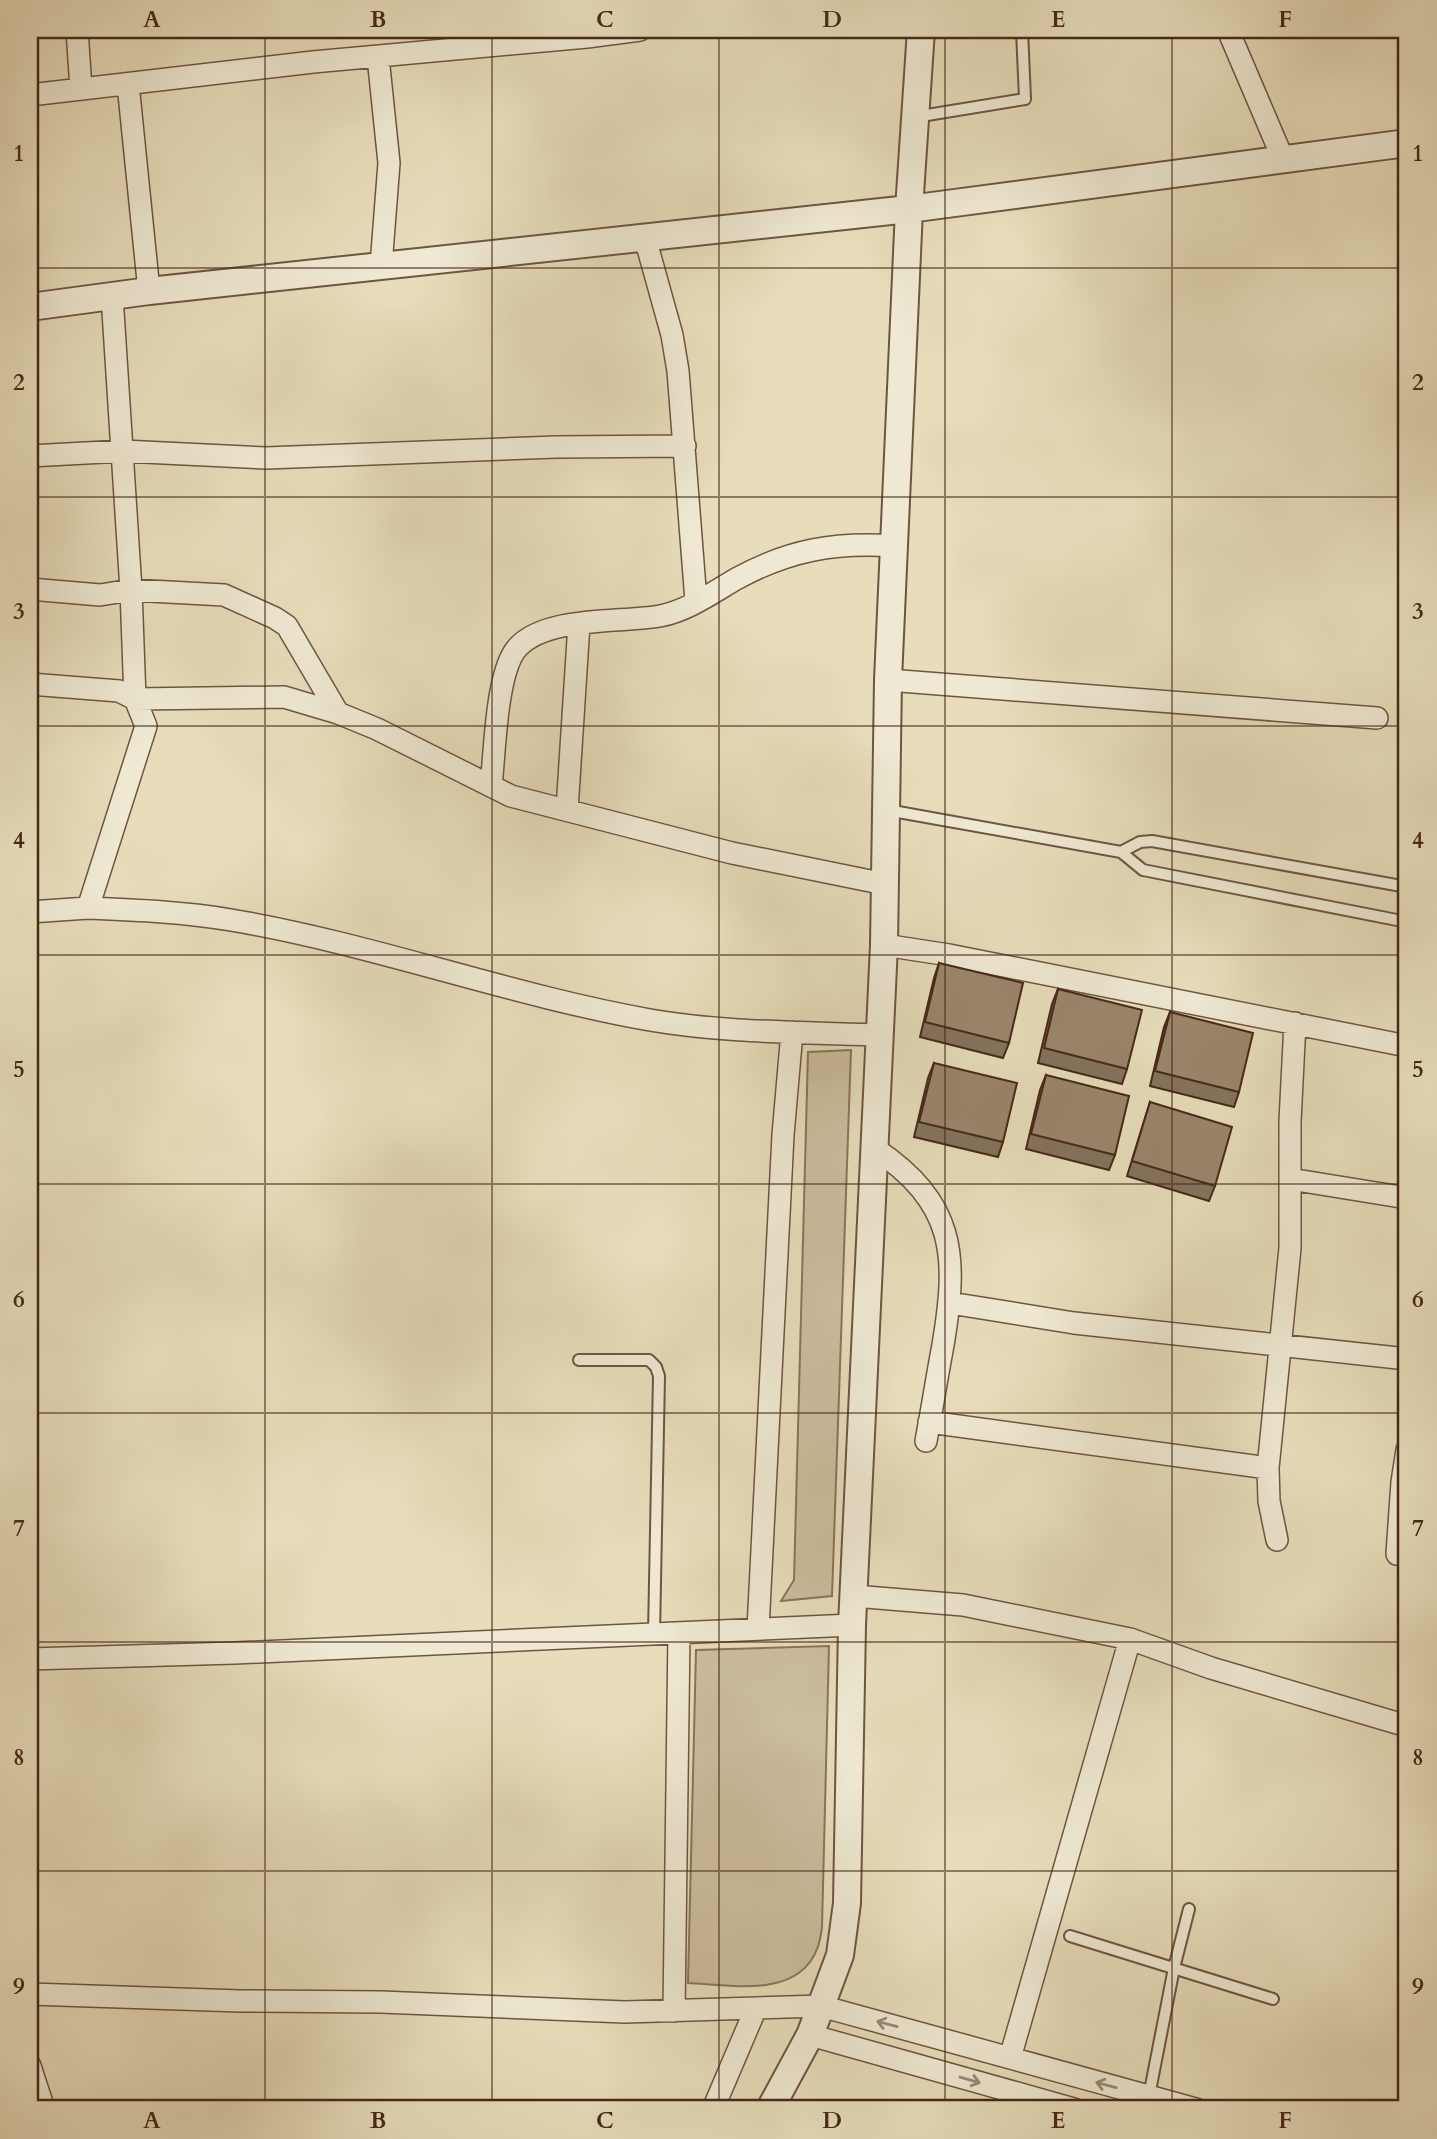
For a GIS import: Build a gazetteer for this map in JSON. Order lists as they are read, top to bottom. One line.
{"grid":{"columns":["A","B","C","D","E","F"],"rows":["1","2","3","4","5","6","7","8","9"]}}
